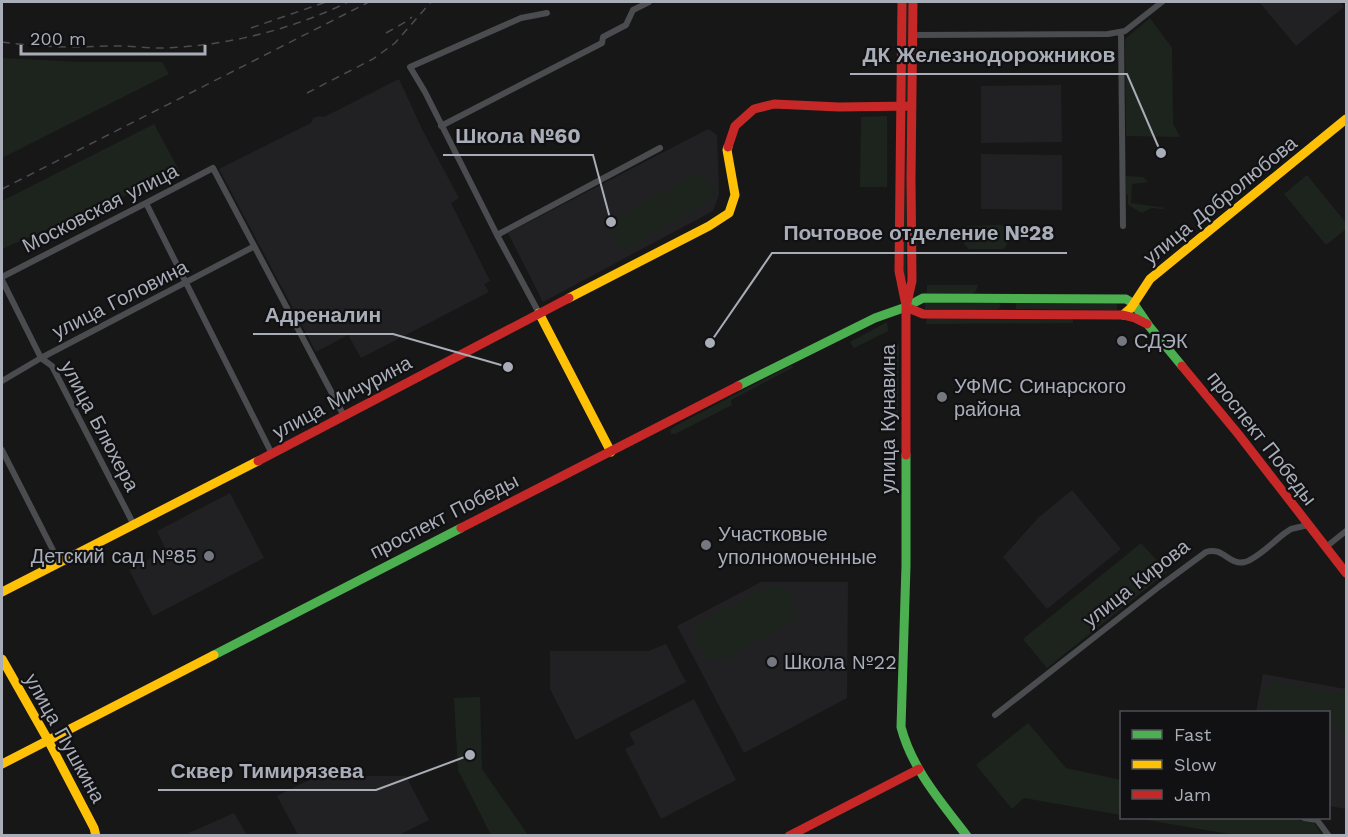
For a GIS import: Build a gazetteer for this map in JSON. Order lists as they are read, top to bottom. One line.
{"streets":{"street":["улица Добролюбова","Московская улица","улица Головина","улица Мичурина","улица Кунавина","улица Блюхера","проспект Победы","улица Кирова","улица Пушкина"]},"crossings":[["улица Добролюбова","проспект Победы"],["Московская улица","улица Головина"],["Московская улица","улица Блюхера"],["улица Головина","улица Блюхера"],["улица Мичурина","улица Кунавина"],["улица Мичурина","улица Блюхера"],["улица Кунавина","проспект Победы"],["проспект Победы","улица Кирова"],["проспект Победы","улица Пушкина"]],"places":["ДК Железнодорожников","Школа №60","СДЭК","Почтовое отделение №28","Адреналин","УФМС Синарского района","Участковые уполномоченные","Детский сад №85","Школа №22","Сквер Тимирязева"],"legend":["Fast","Slow","Jam"],"scale_bar":"200 m"}
